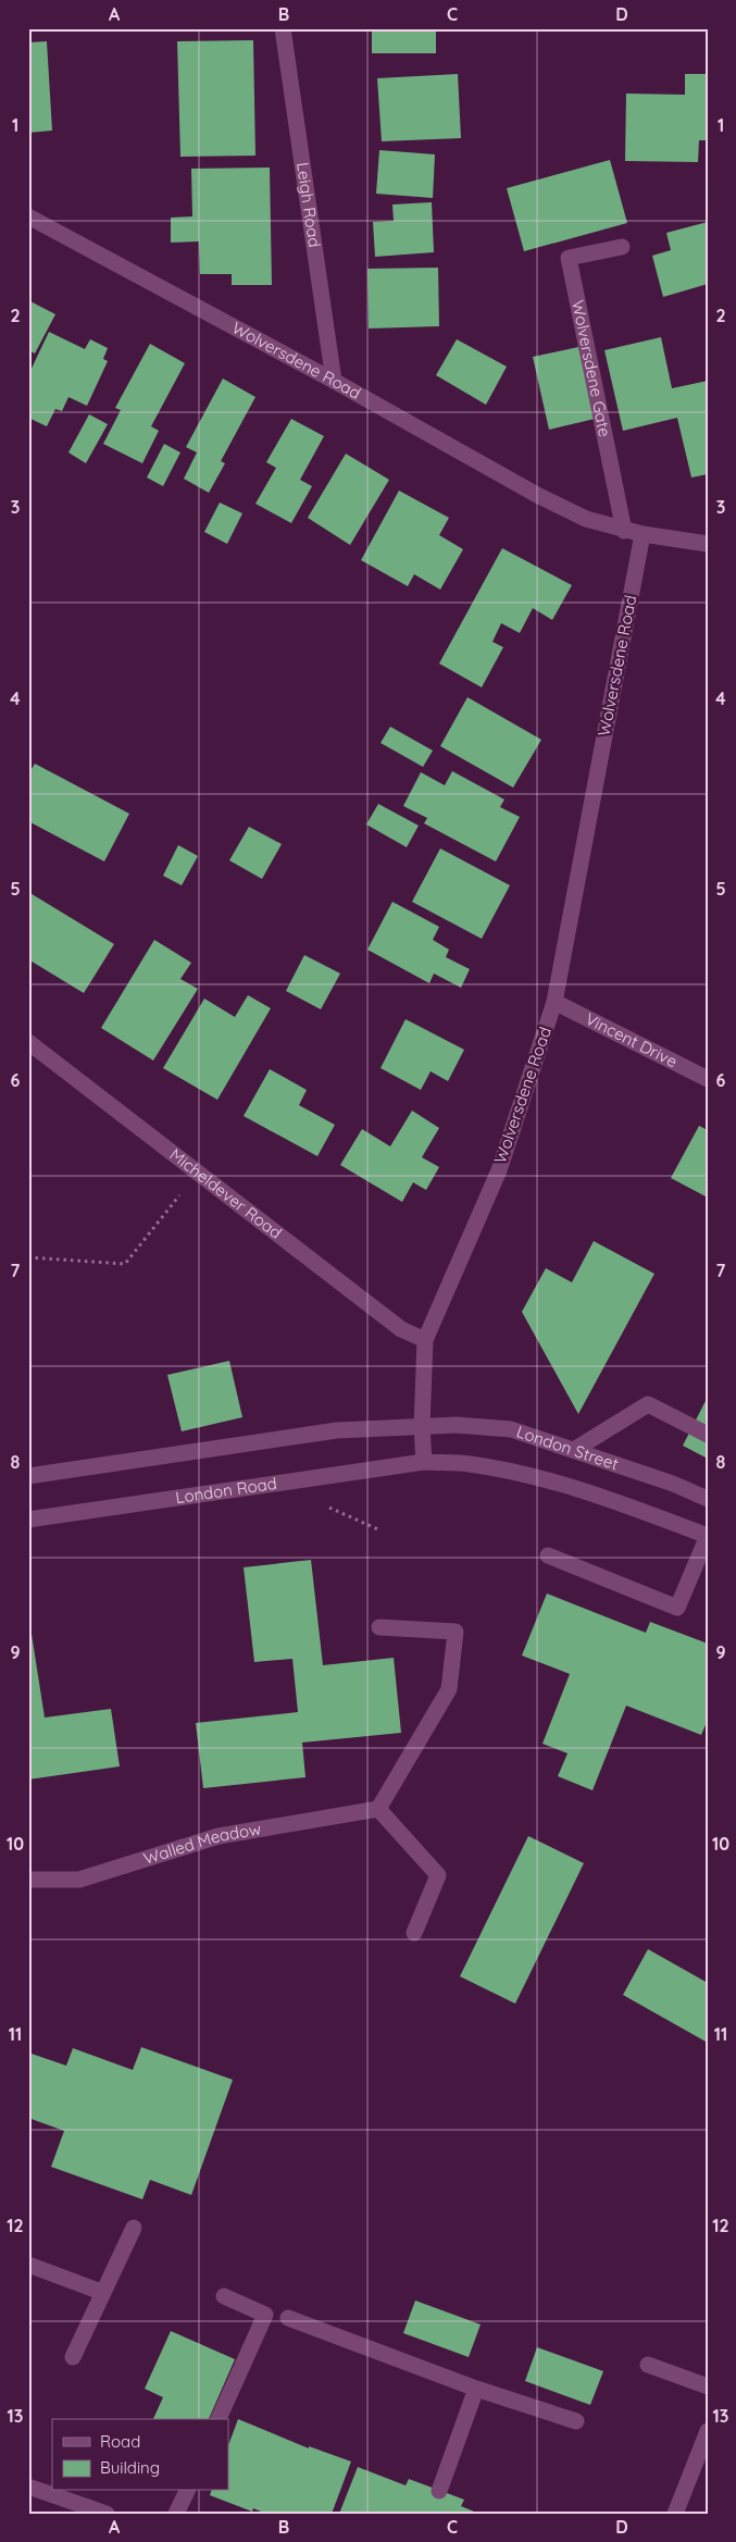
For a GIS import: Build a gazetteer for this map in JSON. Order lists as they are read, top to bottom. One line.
{"streets":{"street":["Leigh Road","Wolversdene Road","Wolversdene Gate","Vincent Drive","Micheldever Road","London Street","London Road","Walled Meadow"]},"crossings":[["Leigh Road","Wolversdene Road"],["Wolversdene Road","Wolversdene Gate"],["Wolversdene Road","Vincent Drive"],["Wolversdene Road","Micheldever Road"],["Wolversdene Road","London Street"],["Wolversdene Road","London Road"],["London Street","London Road"]],"legend":["Road","Building"],"grid":{"columns":["A","B","C","D"],"rows":["1","2","3","4","5","6","7","8","9","10","11","12","13"]}}
